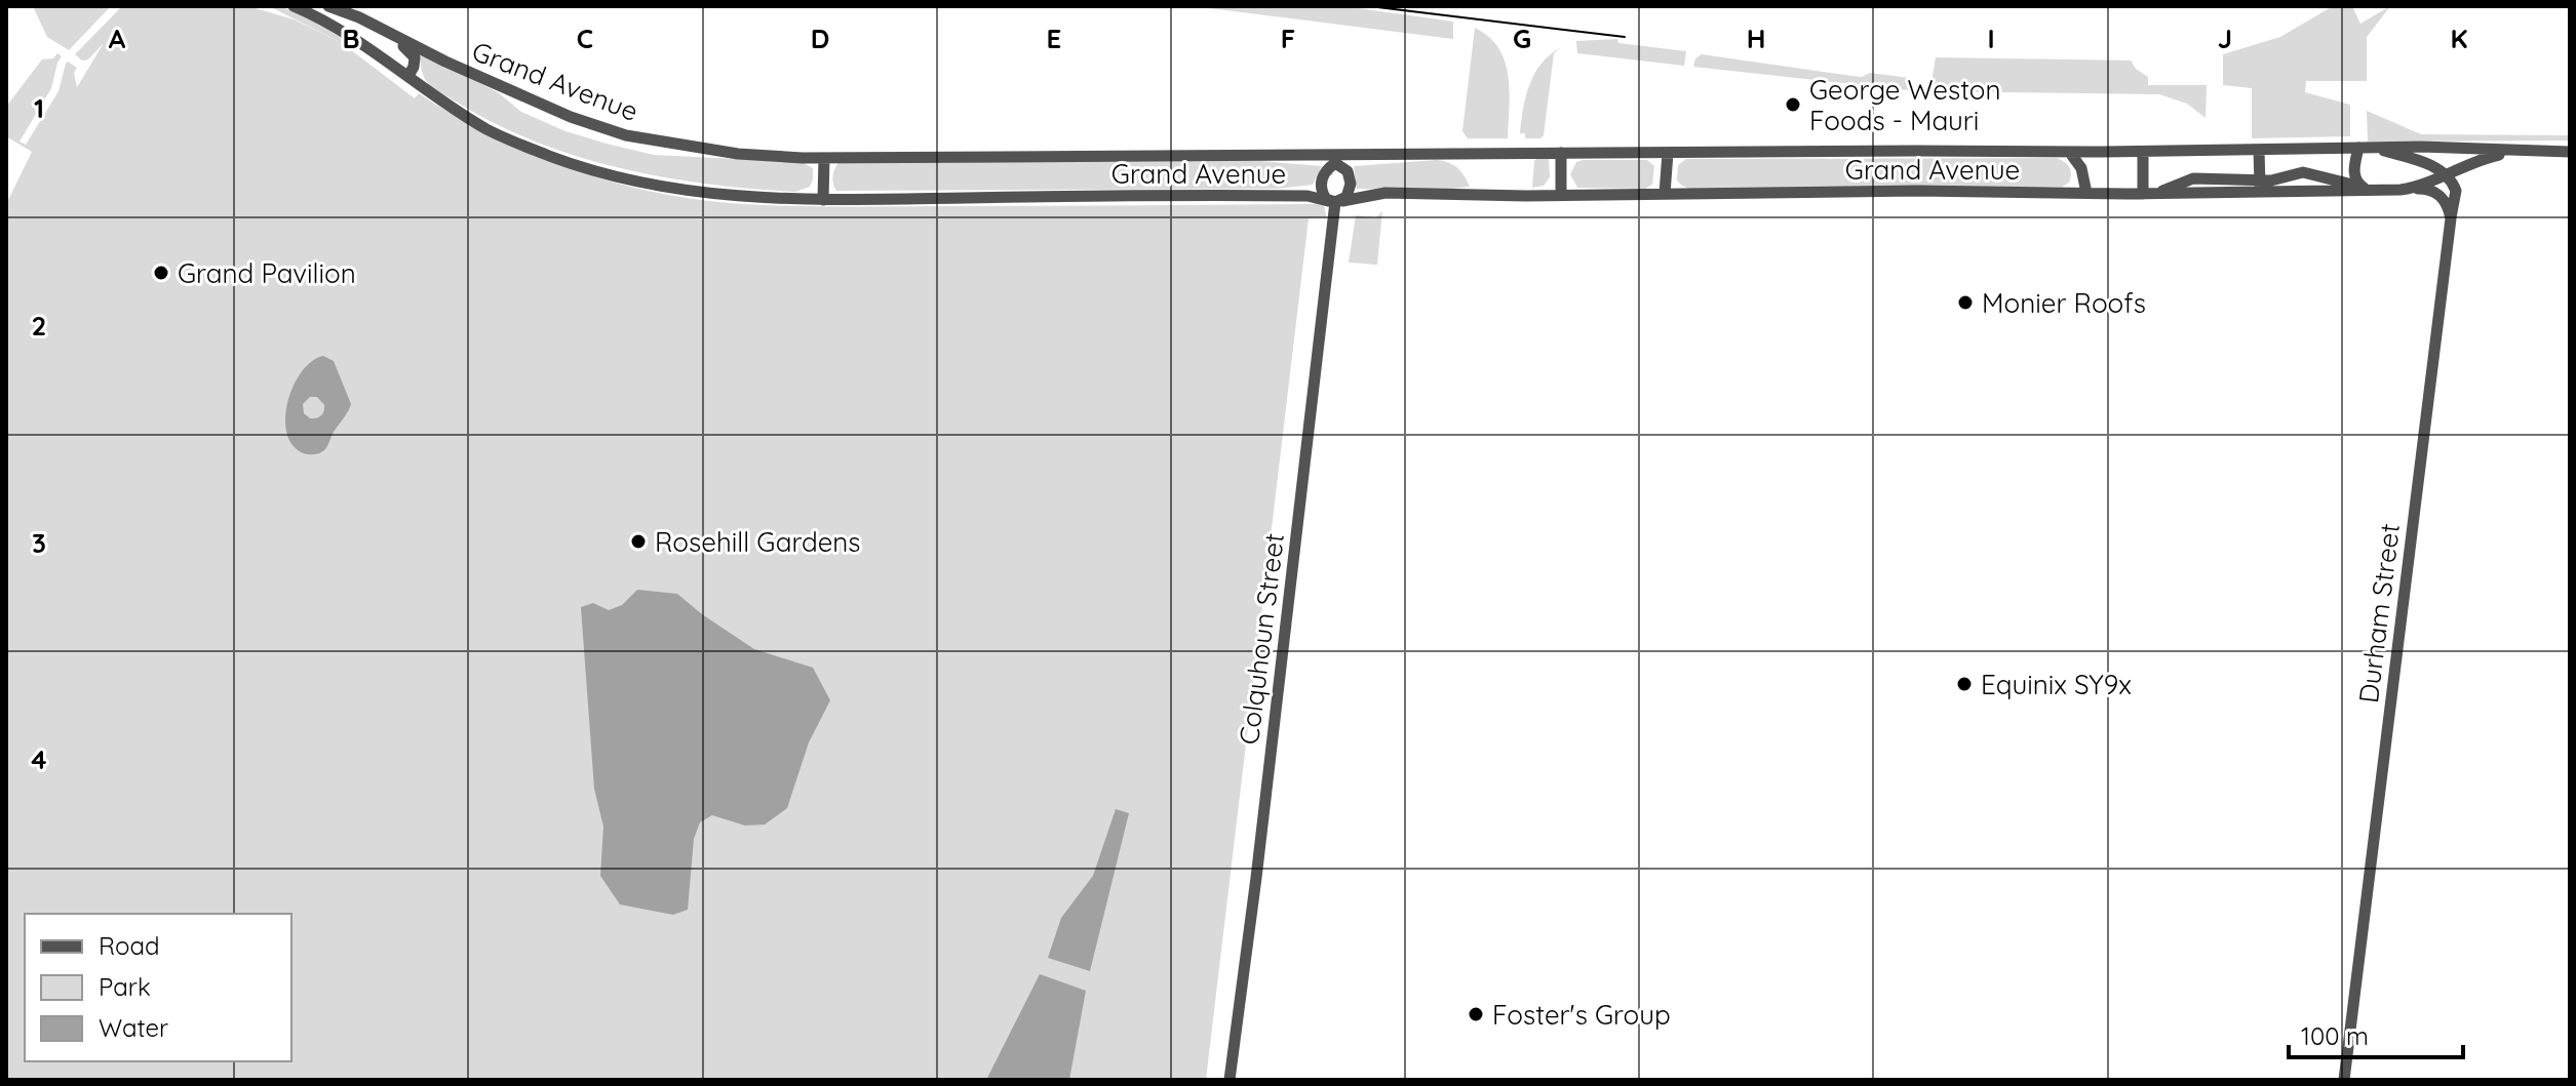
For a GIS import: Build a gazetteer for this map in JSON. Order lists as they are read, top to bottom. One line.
{"streets":{"street":["Grand Avenue","Durham Street","Colquhoun Street"]},"crossings":[["Grand Avenue","Durham Street"],["Grand Avenue","Colquhoun Street"]],"places":["George Weston Foods - Mauri","Grand Pavilion","Monier Roofs","Rosehill Gardens","Equinix SY9x","Foster's Group"],"legend":["Road","Park","Water"],"scale_bar":"100 m","grid":{"columns":["A","B","C","D","E","F","G","H","I","J","K"],"rows":["1","2","3","4"]}}
